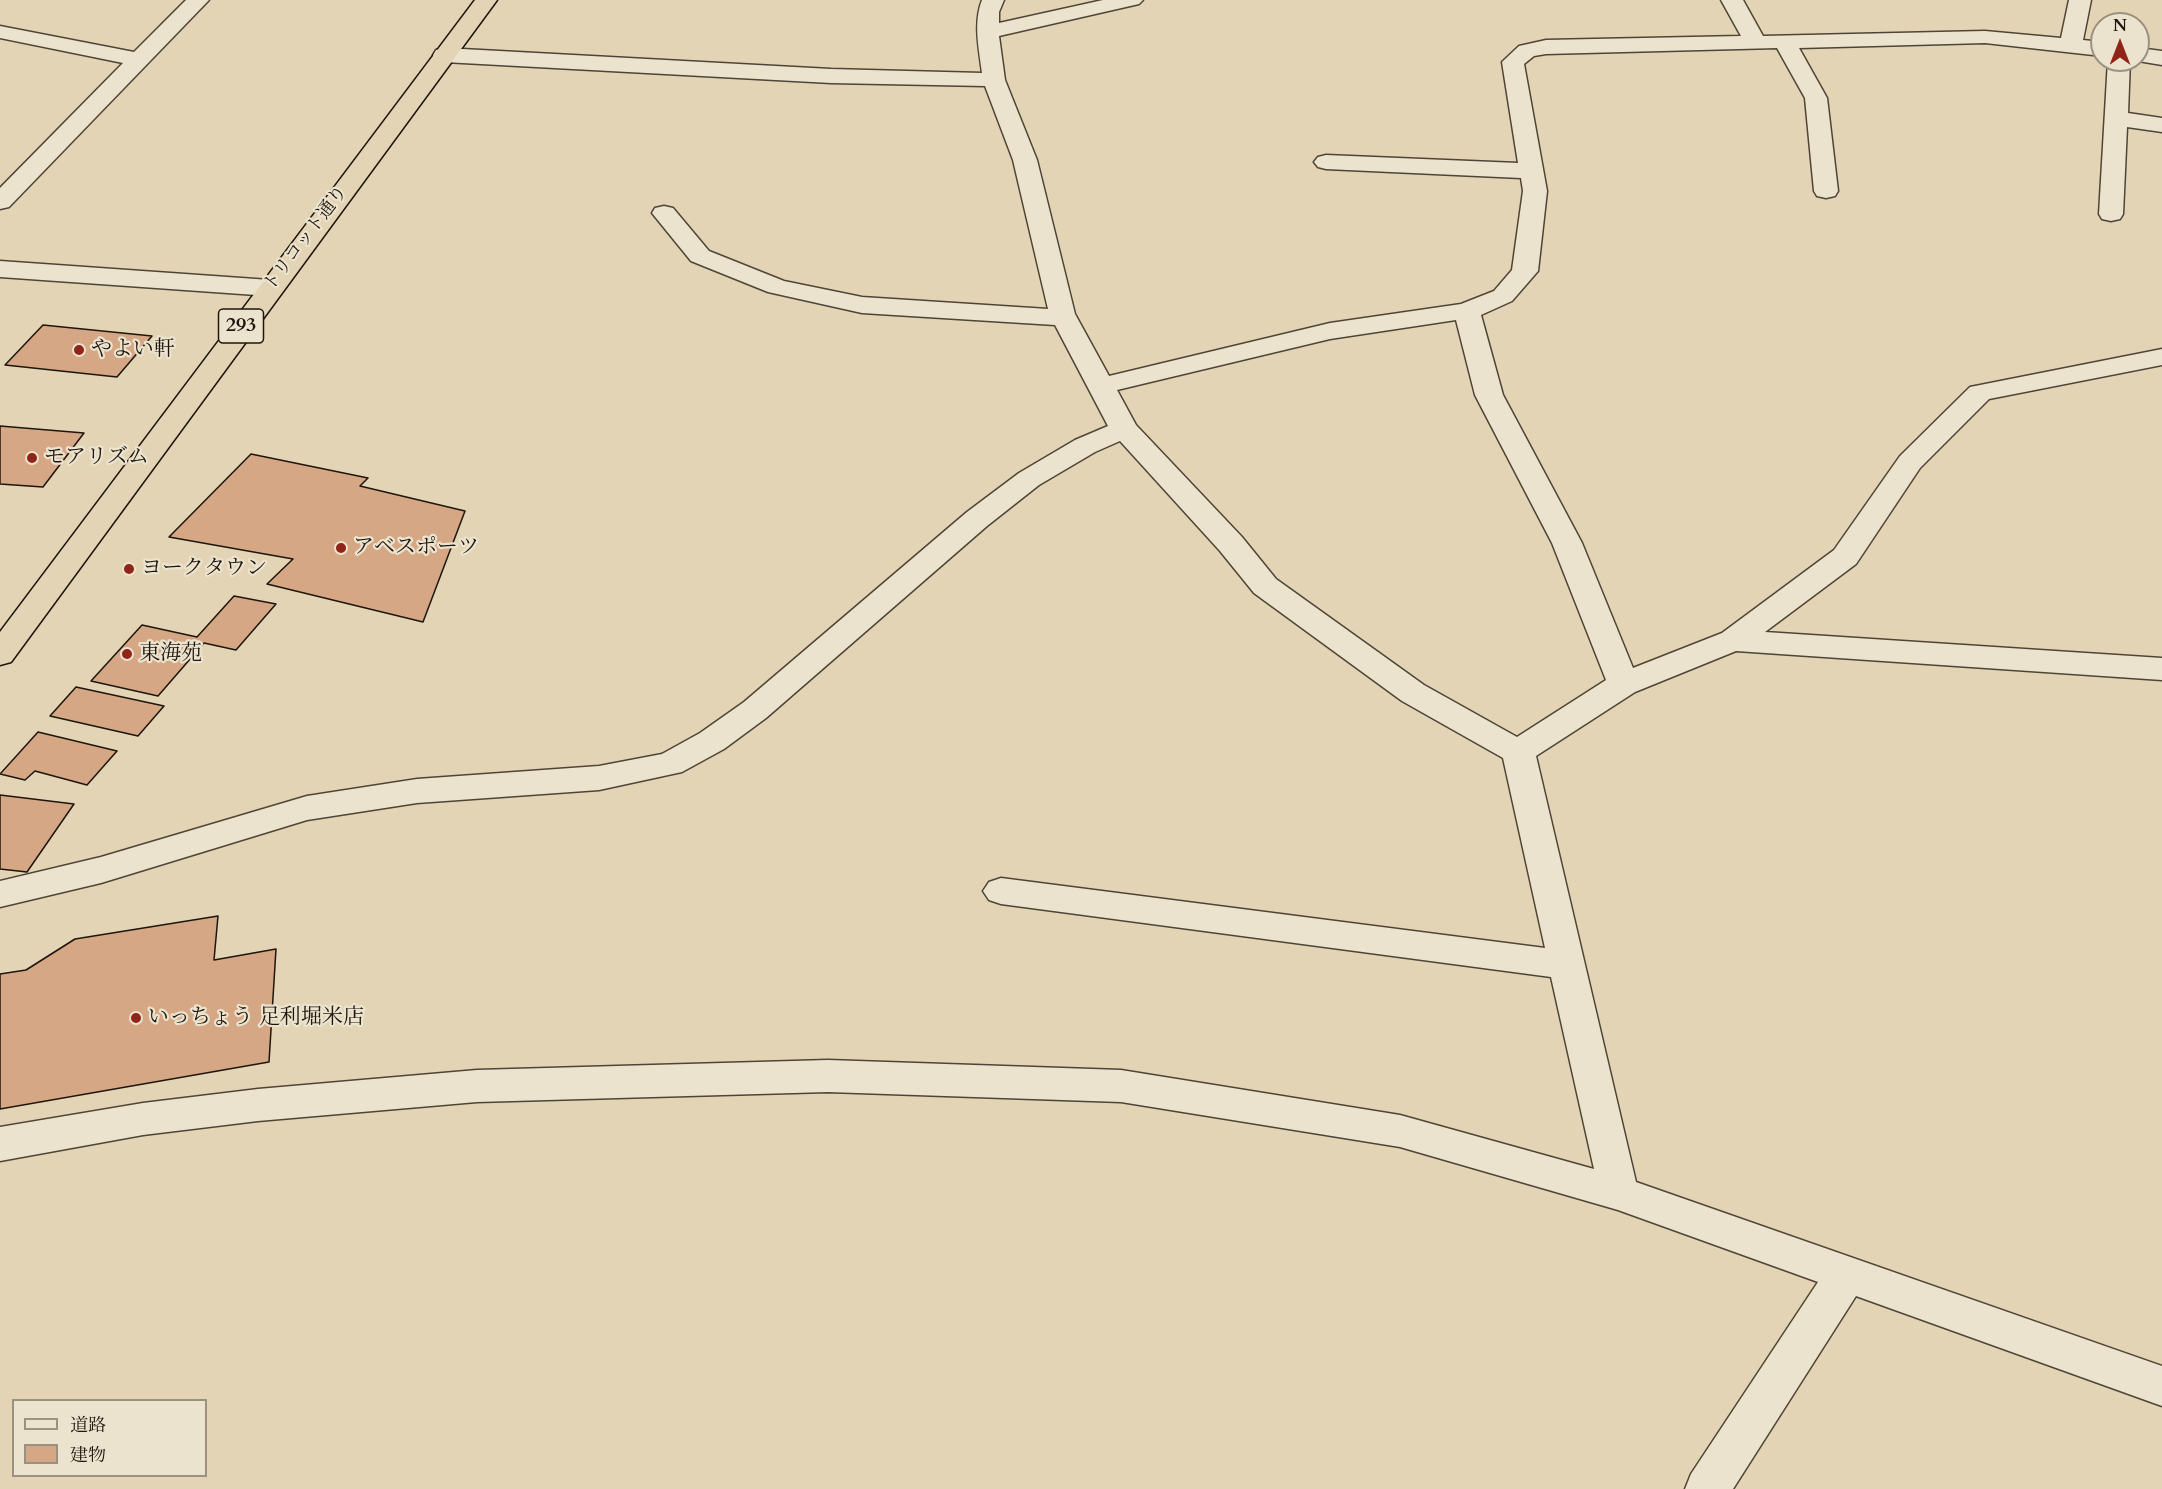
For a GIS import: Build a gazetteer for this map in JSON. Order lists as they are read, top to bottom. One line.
{"streets":{"highway":["トリコット通り","293"]},"places":["やよい軒","モアリズム","アベスポーツ","ヨークタウン","東海苑","いっちょう 足利堀米店"],"legend":["道路","建物"],"north":"top"}
